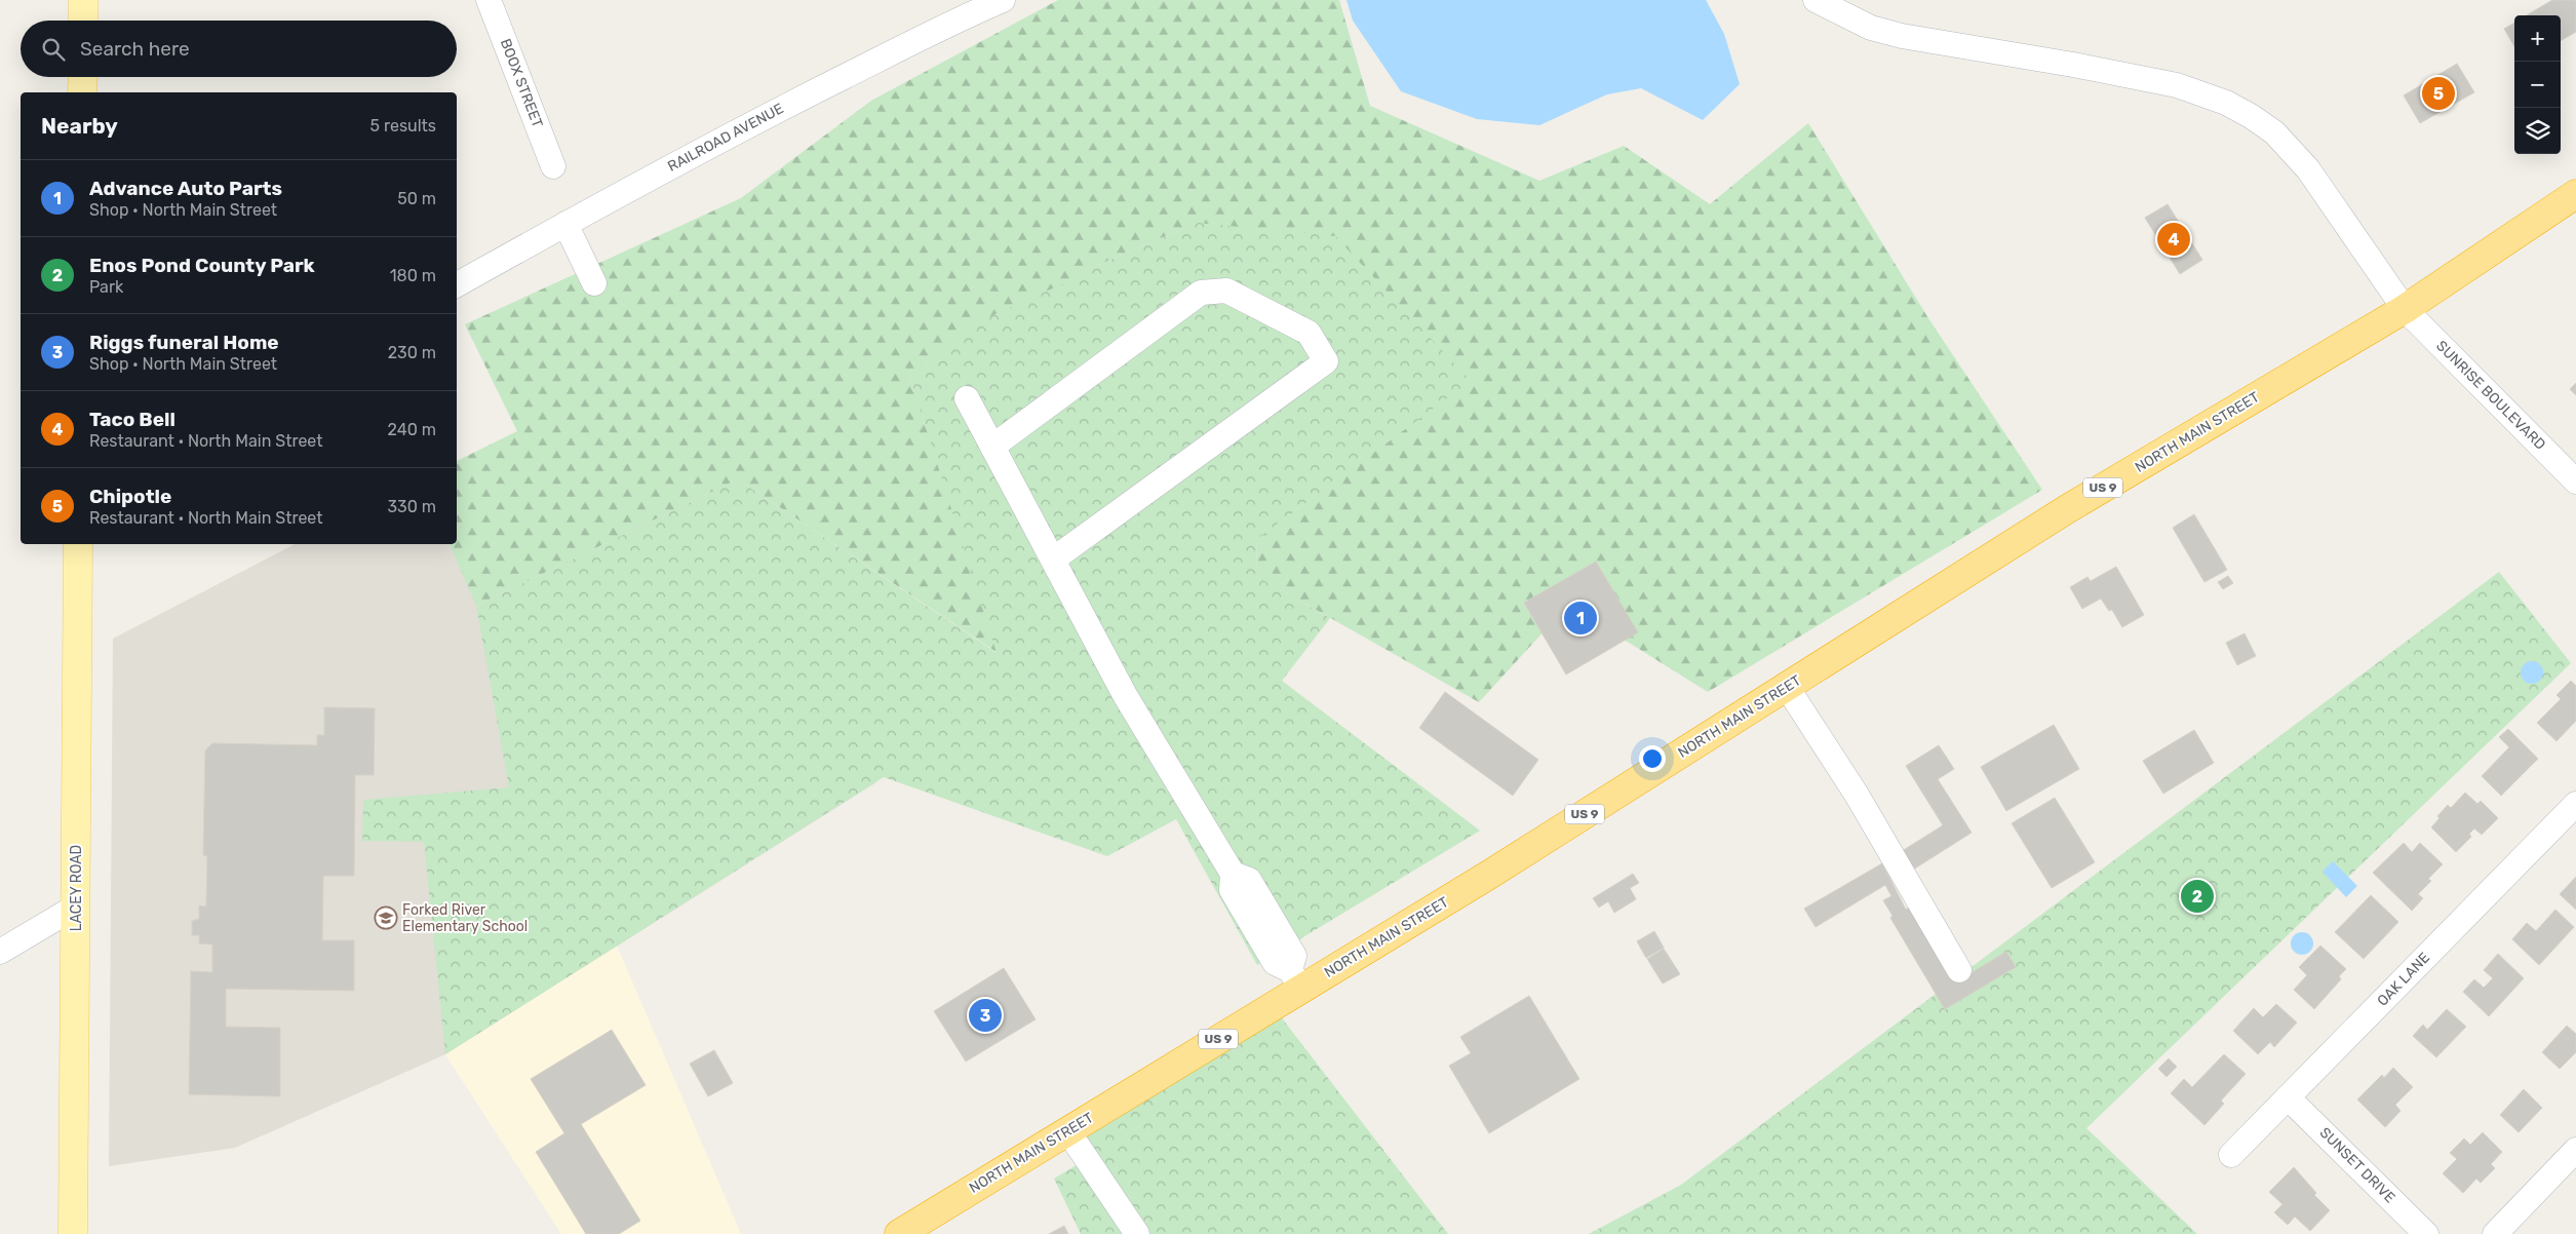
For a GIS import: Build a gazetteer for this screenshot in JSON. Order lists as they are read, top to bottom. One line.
{"streets":{"highway":["NORTH MAIN STREET","US 9"],"main road":["LACEY ROAD"],"street":["BOOX STREET","RAILROAD AVENUE","SUNRISE BOULEVARD","OAK LANE","SUNSET DRIVE"]},"crossings":[["SUNRISE BOULEVARD","NORTH MAIN STREET"],["OAK LANE","SUNSET DRIVE"]],"places":{"school or university":["Forked River Elementary School"]},"page":{"map_buttons":["+","−"],"search":"Search here","pins":["5","4","1","2","3"],"heading":["Nearby","5 results"],"list":[{"mark":"1","name":"Advance Auto Parts","note":"Shop · North Main Street","value":"50 m"},{"mark":"2","name":"Enos Pond County Park","note":"Park","value":"180 m"},{"mark":"3","name":"Riggs funeral Home","note":"Shop · North Main Street","value":"230 m"},{"mark":"4","name":"Taco Bell","note":"Restaurant · North Main Street","value":"240 m"},{"mark":"5","name":"Chipotle","note":"Restaurant · North Main Street","value":"330 m"}]}}
